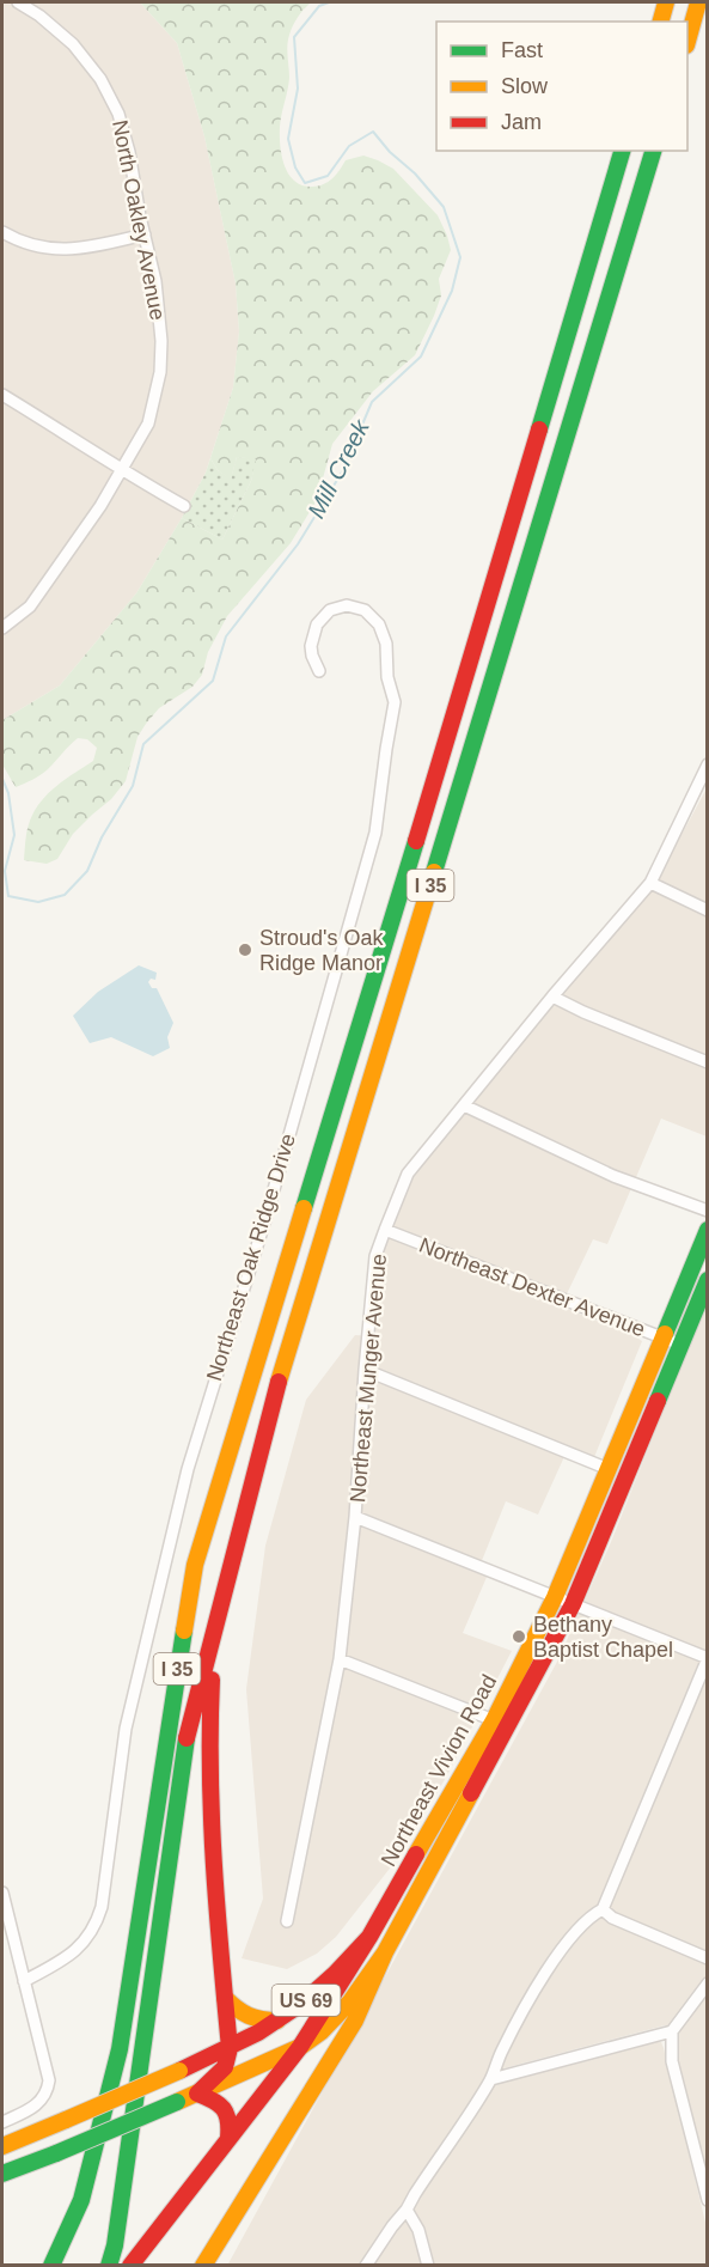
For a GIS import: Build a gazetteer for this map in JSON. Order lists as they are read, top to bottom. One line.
{"streets":{"main road":["I 35","Northeast Vivion Road","US 69"],"street":["North Oakley Avenue","Northeast Oak Ridge Drive","Northeast Dexter Avenue","Northeast Munger Avenue"]},"crossings":[["Northeast Dexter Avenue","Northeast Munger Avenue"],["Northeast Dexter Avenue","Northeast Vivion Road"]],"water":["Mill Creek"],"places":["Stroud's Oak Ridge Manor","Bethany Baptist Chapel"],"legend":["Fast","Slow","Jam"]}
